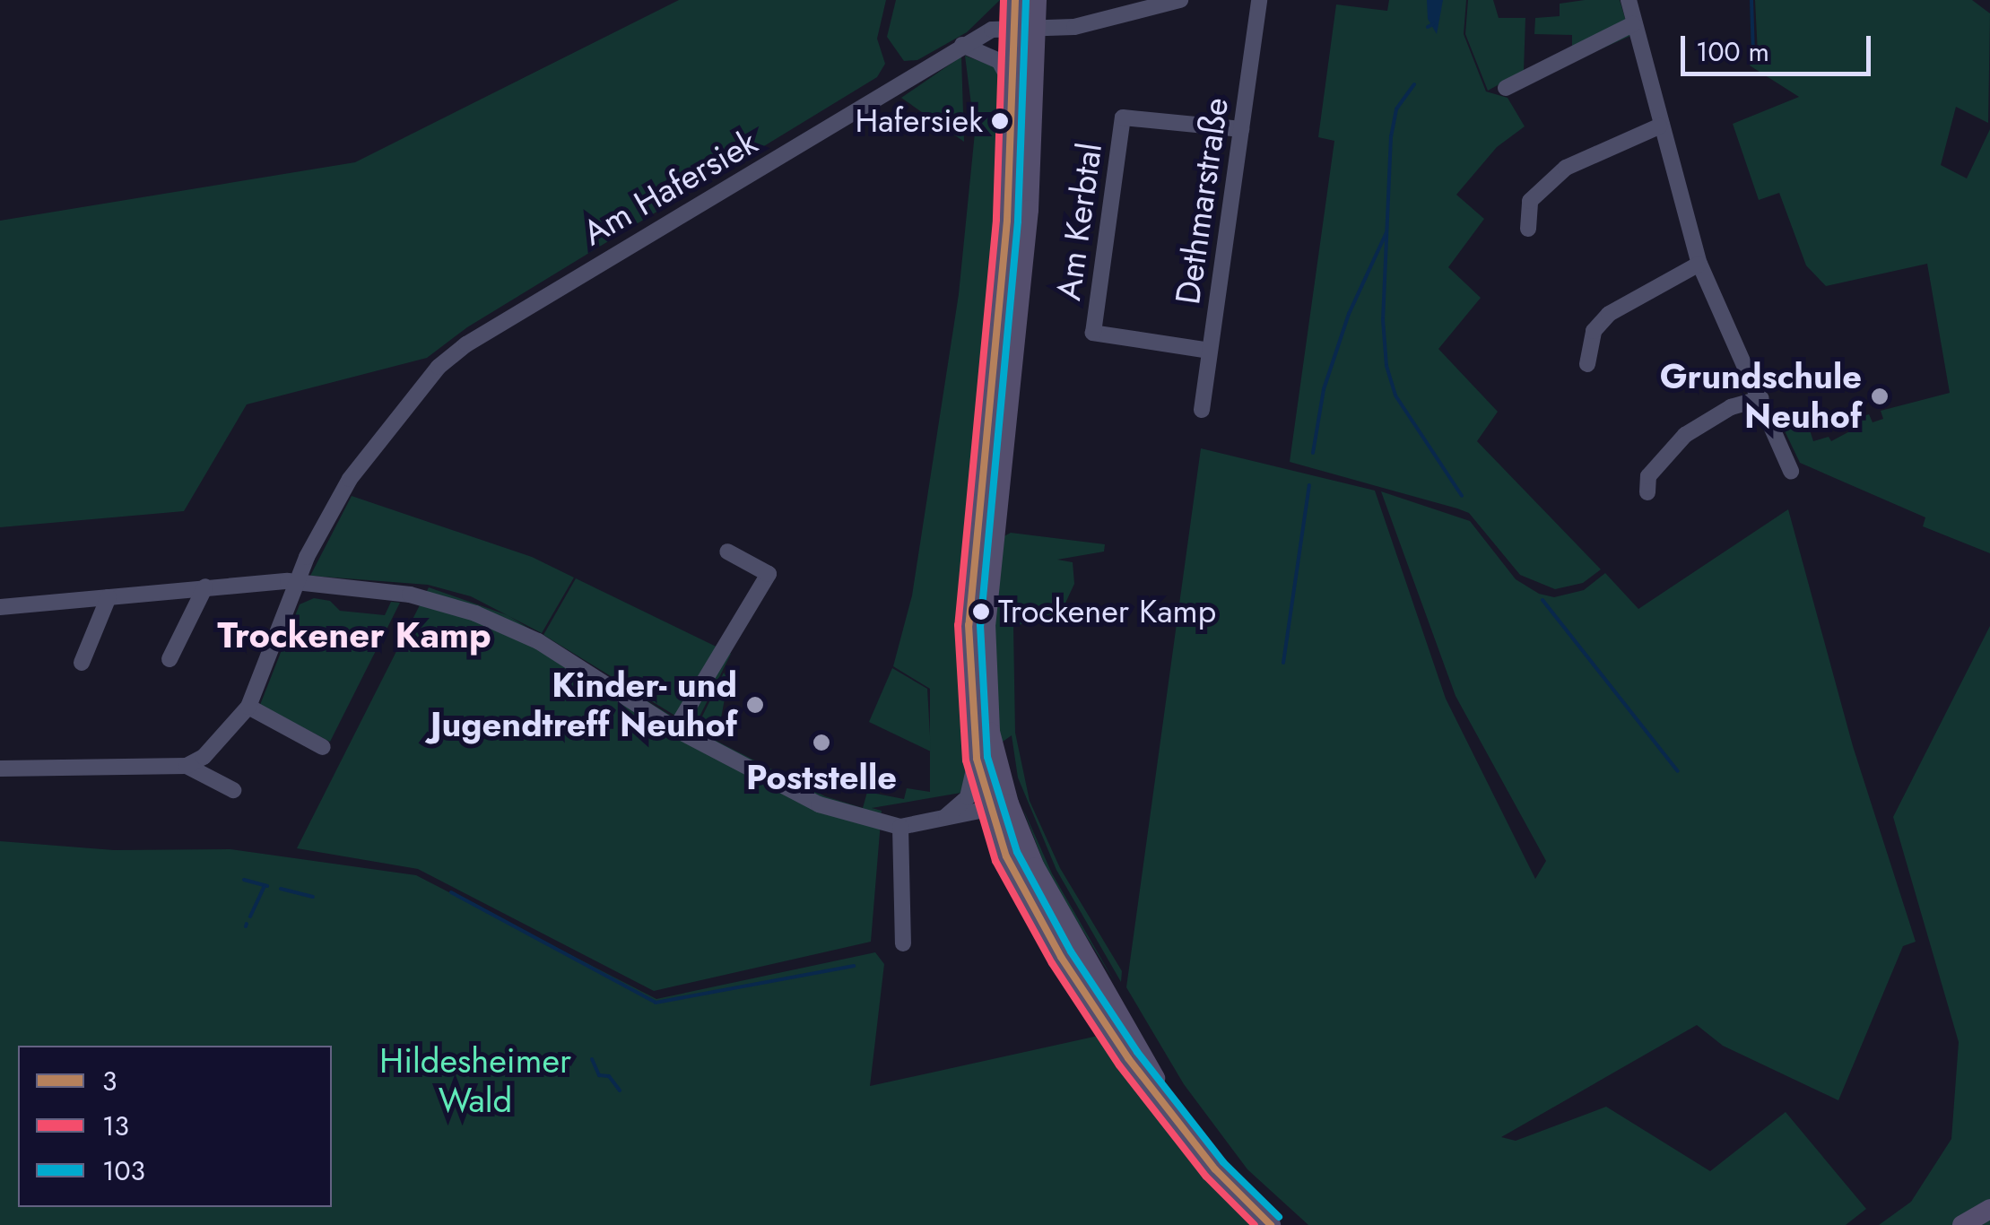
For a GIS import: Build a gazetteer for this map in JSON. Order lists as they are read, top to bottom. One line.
{"streets":{"street":["Am Hafersiek","Dethmarstraße","Am Kerbtal"]},"crossings":[["Dethmarstraße","Am Kerbtal"]],"districts":["Trockener Kamp"],"parks":["Hildesheimer Wald"],"places":["Hafersiek","Grundschule Neuhof","Trockener Kamp","Kinder- und Jugendtreff Neuhof","Poststelle"],"lines":["transit line 3","transit line 13","transit line 103"],"legend":["3","13","103"],"scale_bar":"100 m"}
